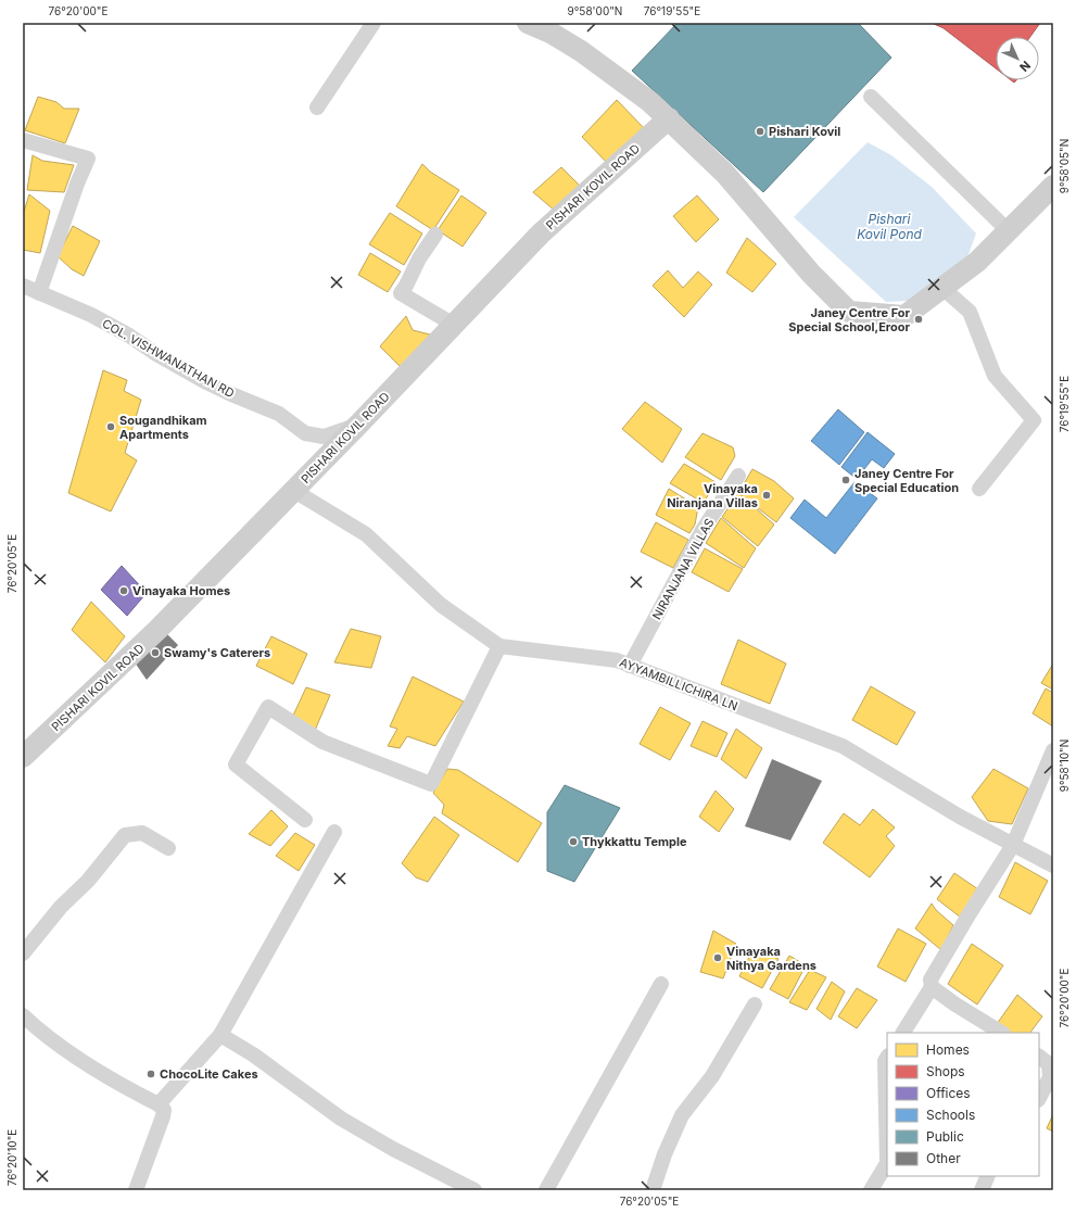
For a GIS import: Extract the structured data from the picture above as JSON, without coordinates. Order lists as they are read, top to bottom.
{
  "streets": {
    "street": [
      "PISHARI KOVIL ROAD",
      "COL. VISHWANATHAN RD",
      "NIRANJANA VILLAS",
      "AYYAMBILLICHIRA LN"
    ]
  },
  "crossings": [
    ["PISHARI KOVIL ROAD", "COL. VISHWANATHAN RD"],
    ["PISHARI KOVIL ROAD", "AYYAMBILLICHIRA LN"],
    ["NIRANJANA VILLAS", "AYYAMBILLICHIRA LN"]
  ],
  "water": ["Pishari Kovil Pond"],
  "places": [
    "Pishari Kovil",
    "Janey Centre For Special School,Eroor",
    "Sougandhikam Apartments",
    "Janey Centre For Special Education",
    "Vinayaka Niranjana Villas",
    "Vinayaka Homes",
    "Swamy's Caterers",
    "Thykkattu Temple",
    "Vinayaka Nithya Gardens",
    "ChocoLite Cakes"
  ],
  "legend": [
    "Homes",
    "Shops",
    "Offices",
    "Schools",
    "Public",
    "Other"
  ],
  "north": "bottom right",
  "coordinates": [
    "76°20'00\"E",
    "9°58'00\"N",
    "76°19'55\"E",
    "9°58'05\"N",
    "76°20'05\"E",
    "9°58'10\"N",
    "76°20'10\"E"
  ]
}
